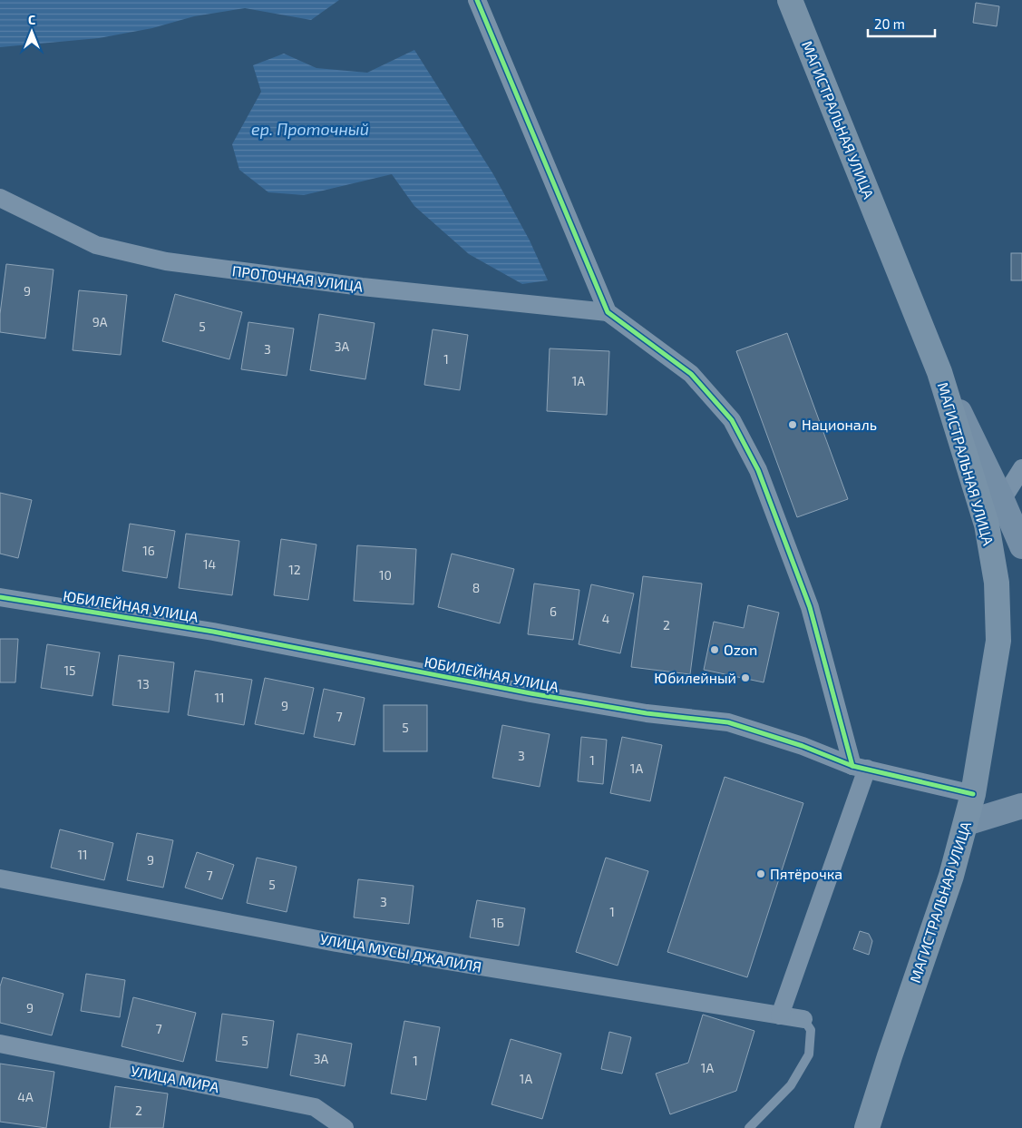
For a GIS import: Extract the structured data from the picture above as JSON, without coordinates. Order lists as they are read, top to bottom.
{
  "streets": {
    "highway": ["МАГИСТРАЛЬНАЯ УЛИЦА"],
    "street": [
      "ПРОТОЧНАЯ УЛИЦА",
      "ЮБИЛЕЙНАЯ УЛИЦА",
      "УЛИЦА МУСЫ ДЖАЛИЛЯ",
      "УЛИЦА МИРА"
    ]
  },
  "crossings": [
    ["МАГИСТРАЛЬНАЯ УЛИЦА", "ЮБИЛЕЙНАЯ УЛИЦА"]
  ],
  "water": ["ер. Проточный"],
  "places": [
    "Националь",
    "Ozon",
    "Юбилейный",
    "Пятёрочка"
  ],
  "house_numbers": [
    "9",
    "9А",
    "5",
    "3А",
    "3",
    "1",
    "1А",
    "16",
    "14",
    "12",
    "10",
    "8",
    "6",
    "4",
    "2",
    "15",
    "13",
    "11",
    "9",
    "7",
    "5",
    "3",
    "1",
    "1А",
    "11",
    "9",
    "7",
    "5",
    "3",
    "1",
    "1Б",
    "9",
    "7",
    "5",
    "3А",
    "1",
    "1А",
    "1А",
    "4А",
    "2"
  ],
  "scale_bar": "20 m",
  "north": "top"
}
